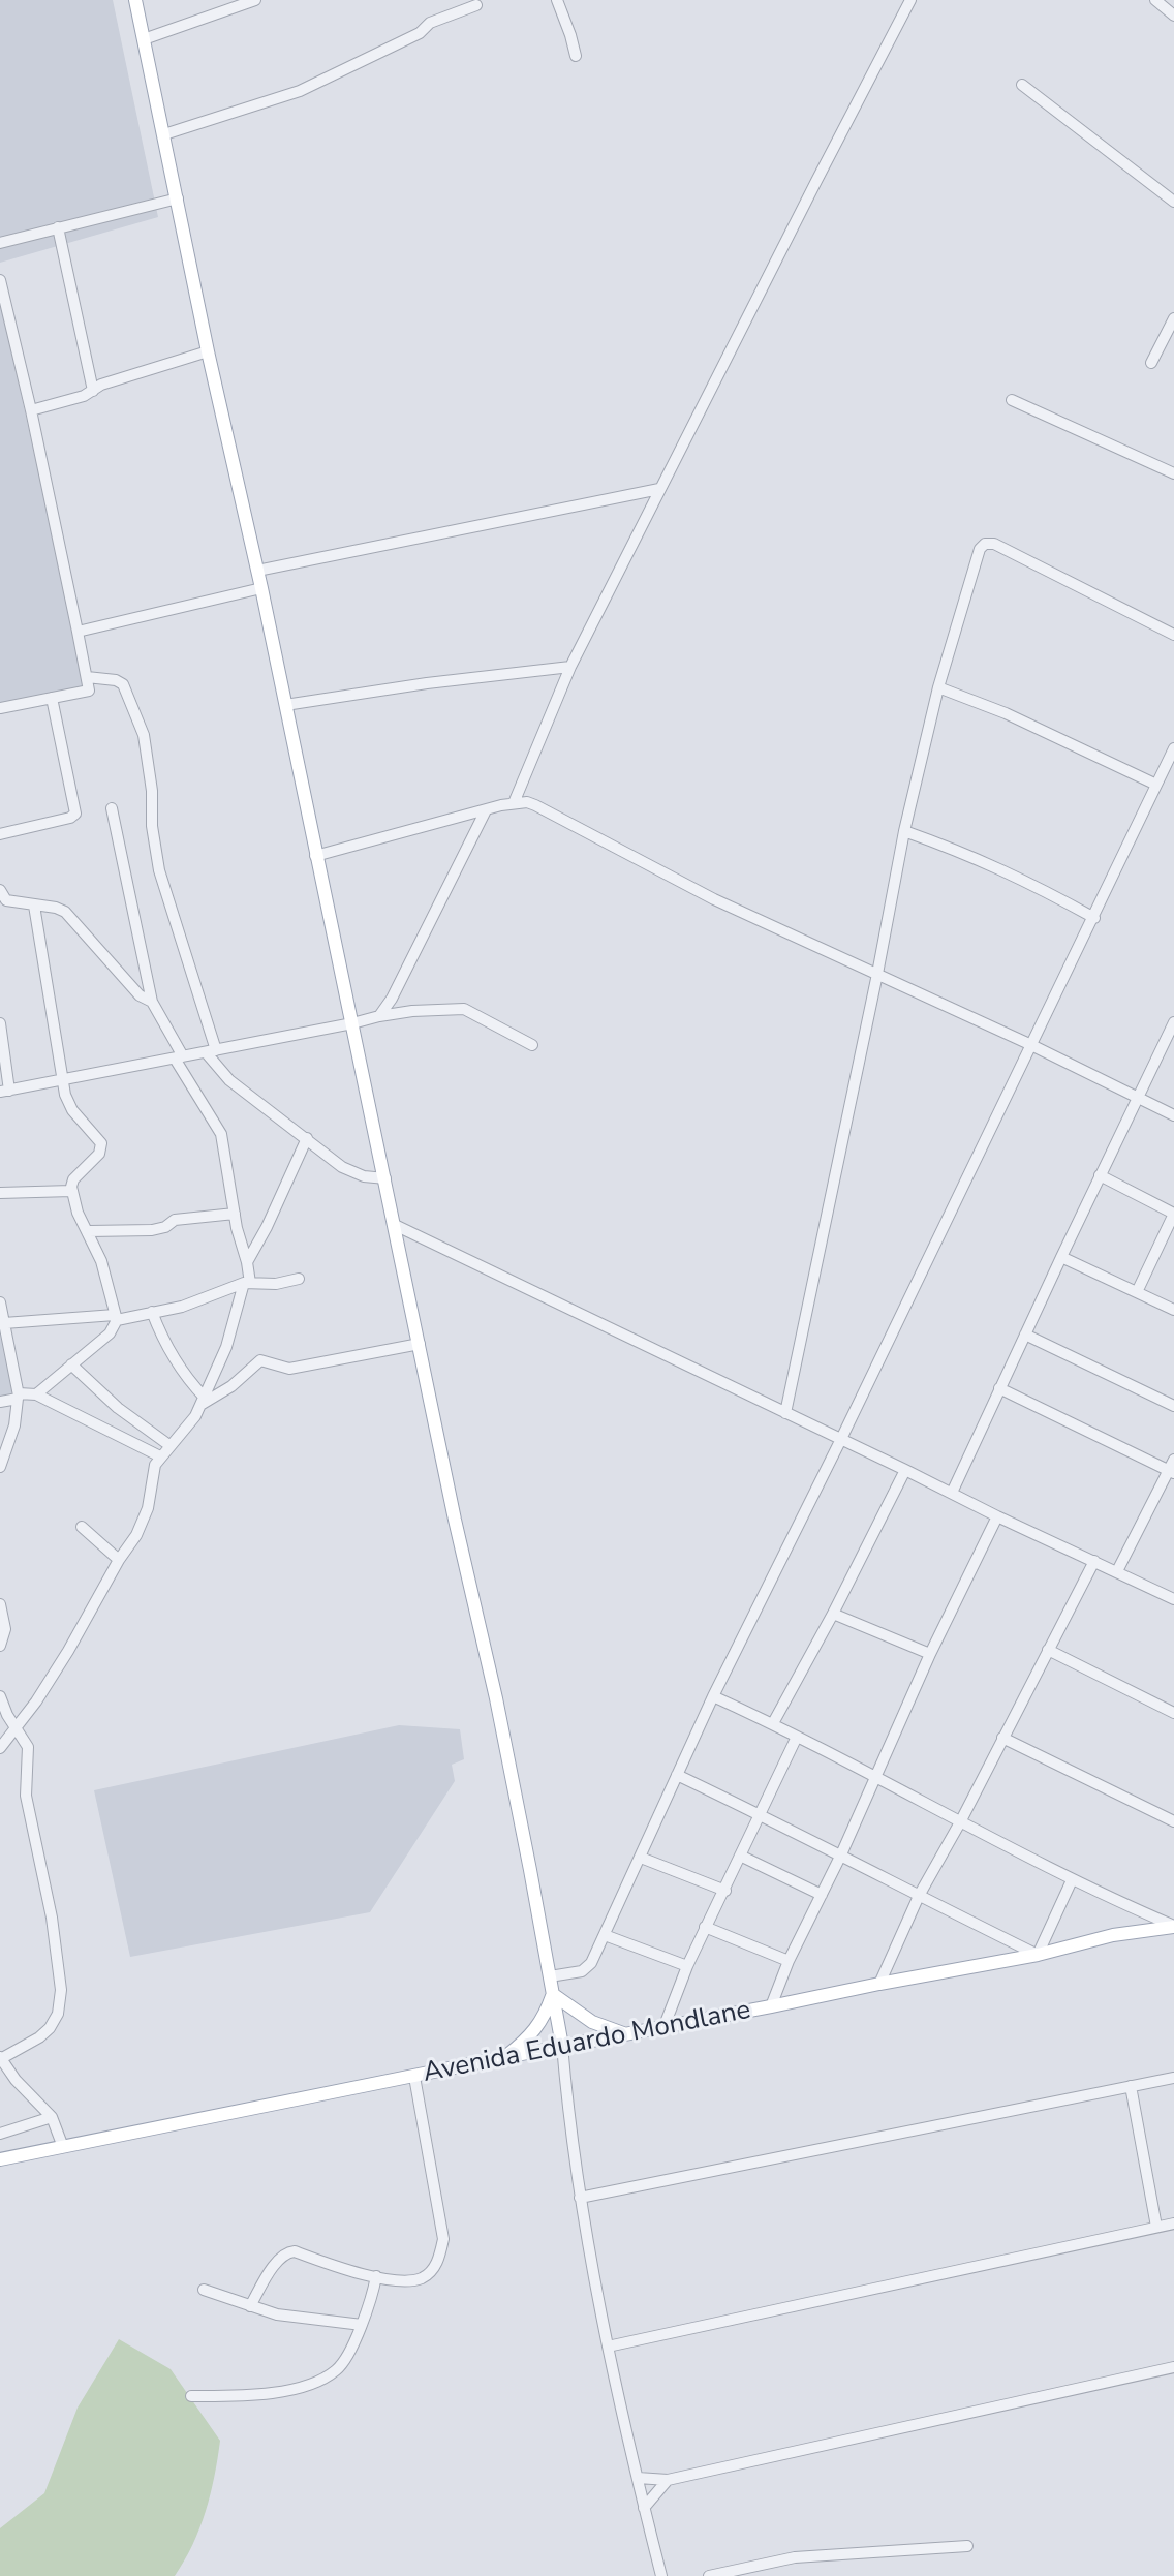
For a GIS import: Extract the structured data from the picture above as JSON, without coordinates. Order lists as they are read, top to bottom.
{
  "streets": {
    "main road": ["Avenida Eduardo Mondlane"]
  }
}
